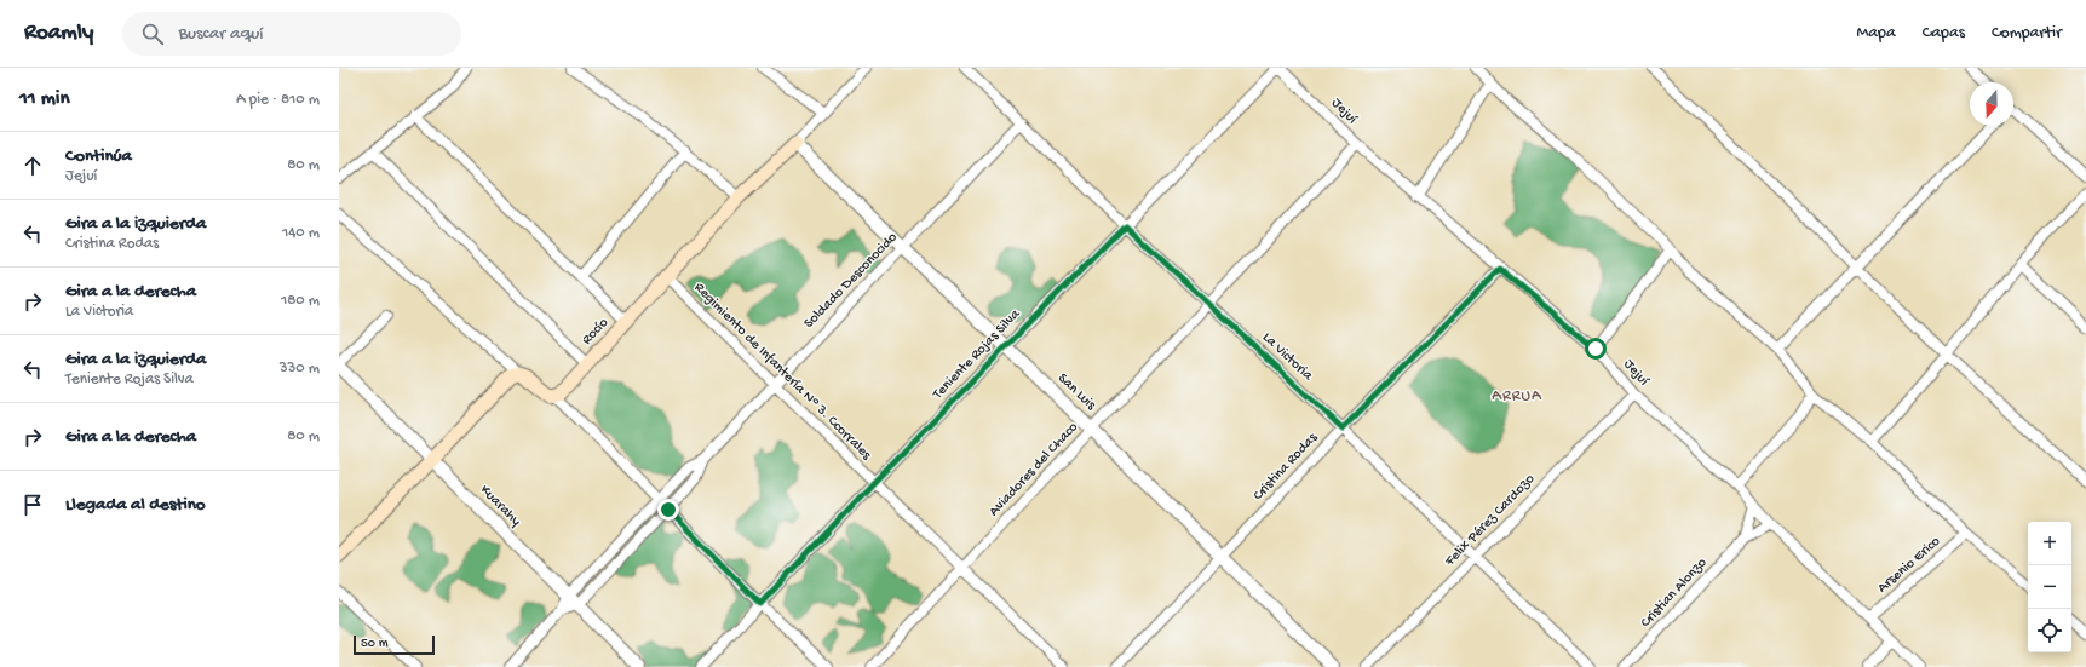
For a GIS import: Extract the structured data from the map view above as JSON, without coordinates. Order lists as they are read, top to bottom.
{
  "streets": {
    "main road": ["Rocío"],
    "street": [
      "Jejuí",
      "Soldado Desconocido",
      "Teniente Rojas Silva",
      "La Victoria",
      "Regimiento de Infantería N° 3. Ccorrales",
      "San Luis",
      "Cristina Rodas",
      "Aviadores del Chaco",
      "Kuarahy",
      "Felix Pérez Cardozo",
      "Arsenio Erico",
      "Cristian Alonzo"
    ]
  },
  "crossings": [
    ["Jejuí", "Teniente Rojas Silva"],
    ["Jejuí", "Cristina Rodas"],
    ["Jejuí", "Aviadores del Chaco"],
    ["Jejuí", "Felix Pérez Cardozo"],
    ["Jejuí", "Arsenio Erico"],
    ["Jejuí", "Cristian Alonzo"],
    ["Soldado Desconocido", "La Victoria"],
    ["Soldado Desconocido", "Regimiento de Infantería N° 3. Ccorrales"],
    ["Soldado Desconocido", "San Luis"],
    ["Soldado Desconocido", "Kuarahy"],
    ["Rocío", "Regimiento de Infantería N° 3. Ccorrales"],
    ["Rocío", "San Luis"],
    ["Teniente Rojas Silva", "La Victoria"],
    ["Teniente Rojas Silva", "Regimiento de Infantería N° 3. Ccorrales"],
    ["Teniente Rojas Silva", "San Luis"],
    ["La Victoria", "Cristina Rodas"],
    ["La Victoria", "Aviadores del Chaco"],
    ["La Victoria", "Felix Pérez Cardozo"],
    ["Regimiento de Infantería N° 3. Ccorrales", "Aviadores del Chaco"],
    ["San Luis", "Cristina Rodas"],
    ["San Luis", "Aviadores del Chaco"]
  ],
  "districts": ["ARRUA"],
  "scale_bar": "50 m",
  "north": "bottom",
  "page": {
    "header": "Roamly",
    "search": "Buscar aquí",
    "nav": ["Mapa", "Capas", "Compartir"],
    "heading": ["11 min", "A pie · 810 m"],
    "list": [
      ["Continúa", "Jejuí", "80 m"],
      ["Gira a la izquierda", "Cristina Rodas", "140 m"],
      ["Gira a la derecha", "La Victoria", "180 m"],
      ["Gira a la izquierda", "Teniente Rojas Silva", "330 m"],
      ["Gira a la derecha", "80 m"],
      "Llegada al destino"
    ],
    "map_buttons": ["+", "−"],
    "scale": "50 m"
  }
}
